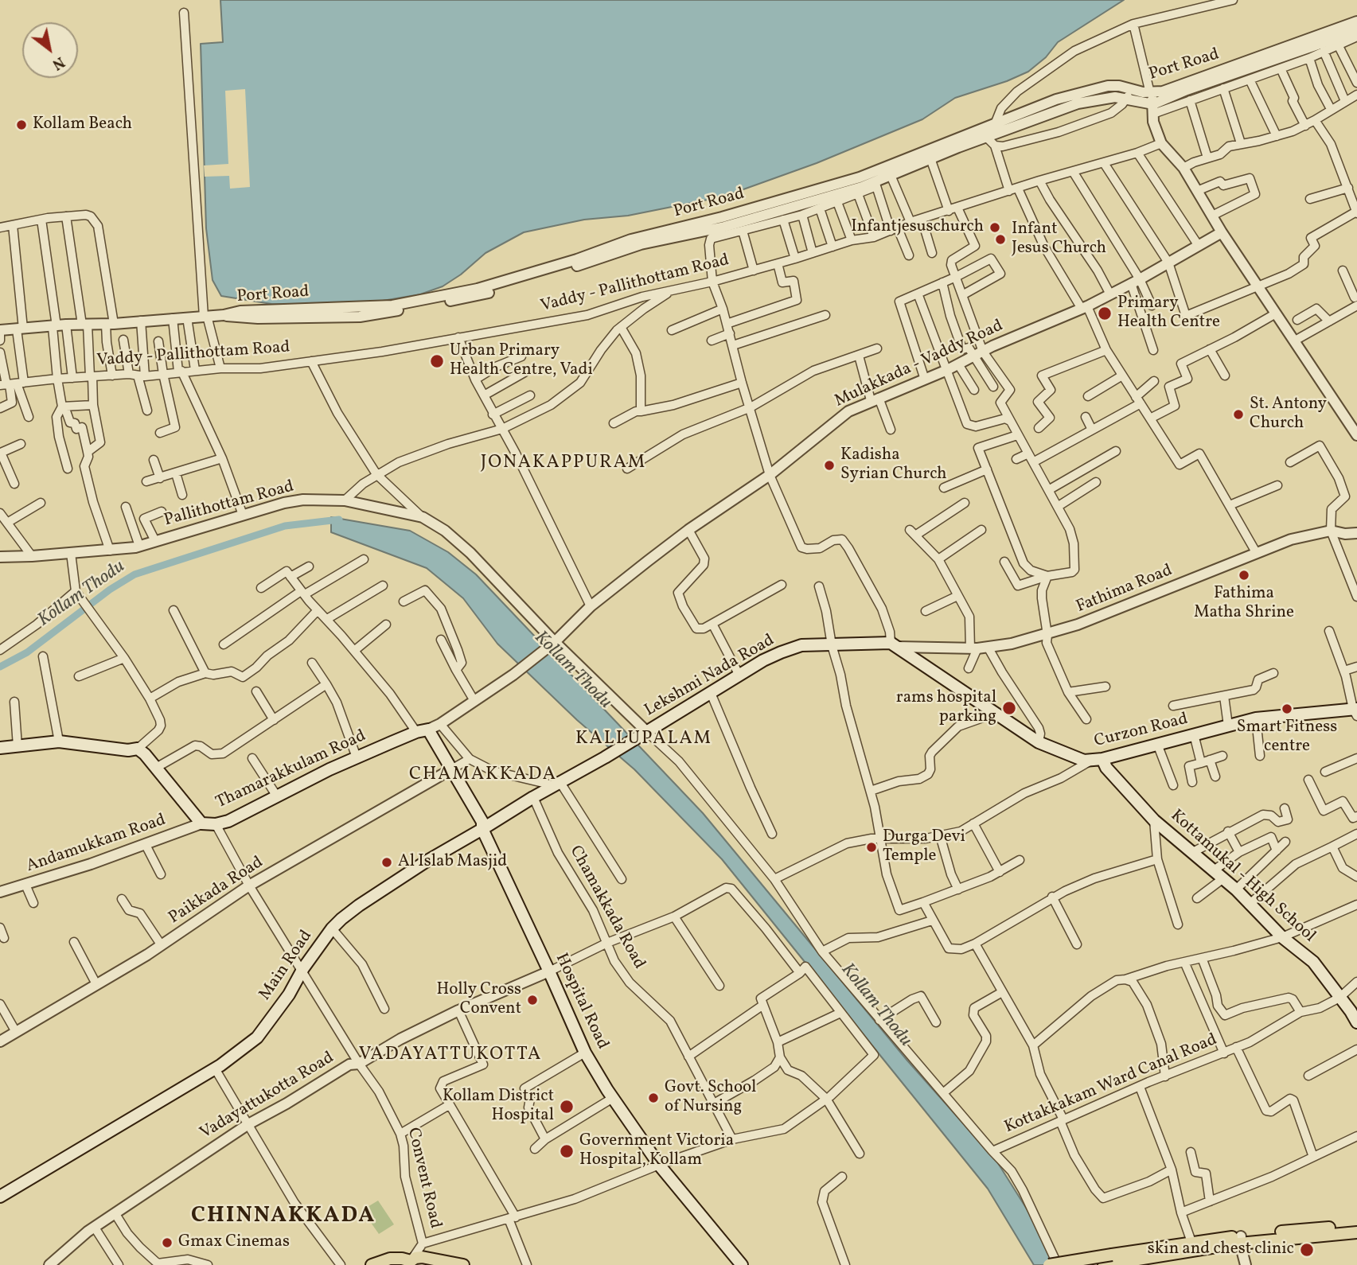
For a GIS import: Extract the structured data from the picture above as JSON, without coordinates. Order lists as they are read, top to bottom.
{
  "streets": {
    "main road": [
      "Lekshmi Nada Road",
      "Curzon Road",
      "Thamarakkulam Road",
      "Kottamukal - High School",
      "Main Road",
      "Hospital Road"
    ],
    "street": [
      "Port Road",
      "Vaddy - Pallithottam Road",
      "Mulakkada - Vaddy Road",
      "Pallithottam Road",
      "Fathima Road",
      "Andamukkam Road",
      "Paikkada Road",
      "Chamakkada Road",
      "Kottakkakam Ward Canal Road",
      "Vadayattukotta Road",
      "Convent Road"
    ]
  },
  "crossings": [
    ["Mulakkada - Vaddy Road", "Pallithottam Road"],
    ["Mulakkada - Vaddy Road", "Thamarakkulam Road"],
    ["Pallithottam Road", "Lekshmi Nada Road"],
    ["Pallithottam Road", "Main Road"],
    ["Pallithottam Road", "Kottakkakam Ward Canal Road"],
    ["Fathima Road", "Lekshmi Nada Road"],
    ["Fathima Road", "Curzon Road"],
    ["Lekshmi Nada Road", "Curzon Road"],
    ["Lekshmi Nada Road", "Main Road"],
    ["Lekshmi Nada Road", "Kottakkakam Ward Canal Road"],
    ["Curzon Road", "Kottamukal - High School"],
    ["Thamarakkulam Road", "Andamukkam Road"],
    ["Thamarakkulam Road", "Hospital Road"],
    ["Thamarakkulam Road", "Convent Road"],
    ["Kottamukal - High School", "Kottakkakam Ward Canal Road"],
    ["Paikkada Road", "Hospital Road"],
    ["Paikkada Road", "Convent Road"],
    ["Chamakkada Road", "Main Road"],
    ["Main Road", "Hospital Road"],
    ["Main Road", "Kottakkakam Ward Canal Road"],
    ["Main Road", "Convent Road"],
    ["Hospital Road", "Vadayattukotta Road"],
    ["Vadayattukotta Road", "Convent Road"]
  ],
  "districts": [
    "JONAKAPPURAM",
    "KALLUPALAM",
    "CHAMAKKADA",
    "VADAYATTUKOTTA",
    "CHINNAKKADA"
  ],
  "water": ["Kollam Thodu"],
  "places": [
    "Kollam Beach",
    "Infantjesuschurch",
    "Infant Jesus Church",
    "Primary Health Centre",
    "Urban Primary Health Centre, Vadi",
    "St. Antony Church",
    "Kadisha Syrian Church",
    "Fathima Matha Shrine",
    "rams hospital parking",
    "Smart Fitness centre",
    "Durga Devi Temple",
    "Al Islab Masjid",
    "Holly Cross Convent",
    "Govt. School of Nursing",
    "Kollam District Hospital",
    "Government Victoria Hospital, Kollam",
    "Gmax Cinemas",
    "skin and chest clinic"
  ],
  "north": "bottom right"
}
